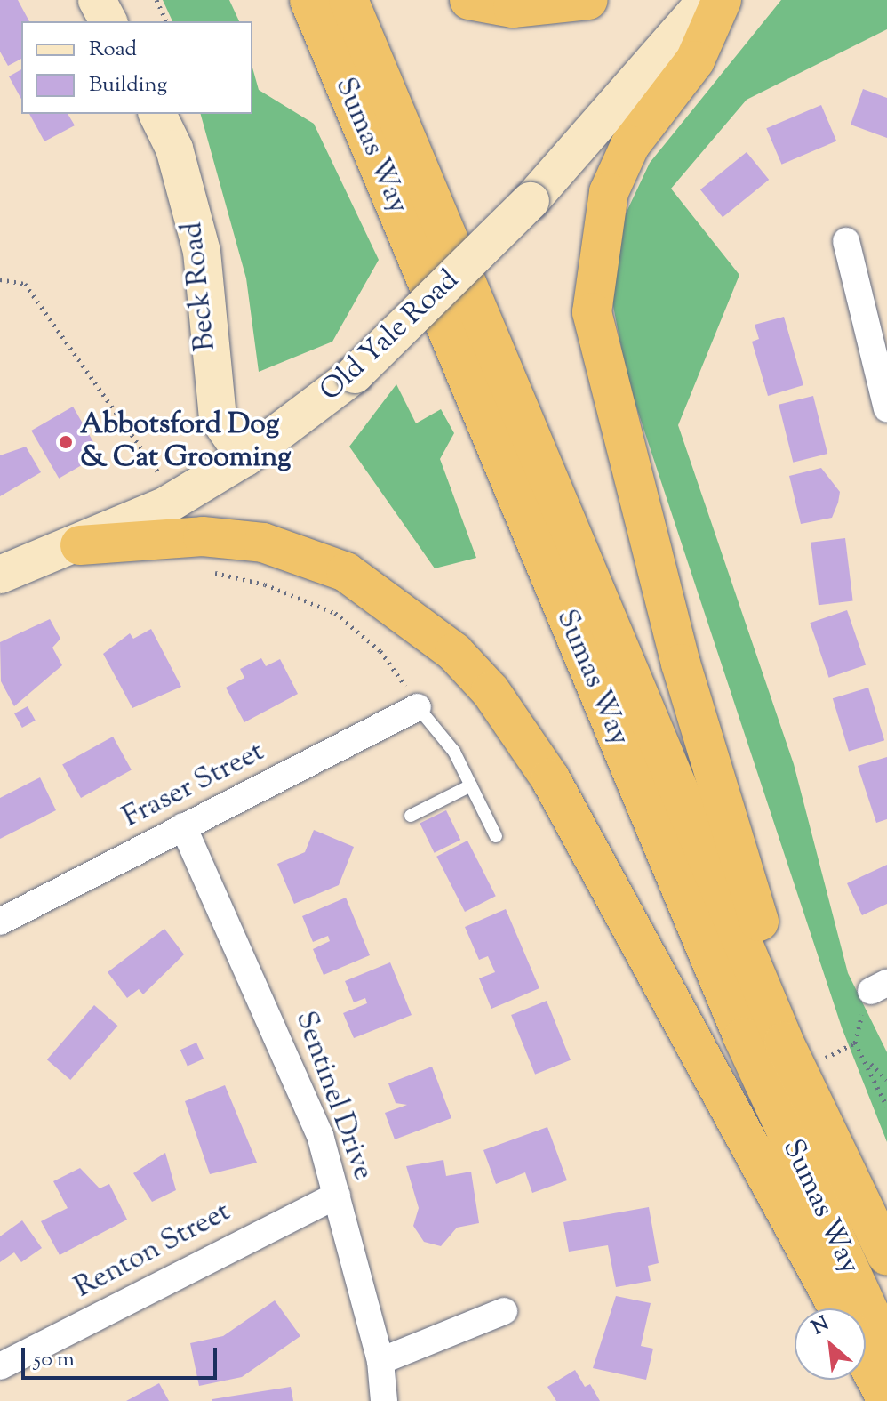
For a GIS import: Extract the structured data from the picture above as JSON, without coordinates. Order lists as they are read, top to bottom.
{
  "streets": {
    "highway": ["Sumas Way"],
    "main road": ["Beck Road", "Old Yale Road"],
    "street": ["Fraser Street", "Sentinel Drive", "Renton Street"]
  },
  "crossings": [
    ["Beck Road", "Old Yale Road"],
    ["Fraser Street", "Sentinel Drive"],
    ["Sentinel Drive", "Renton Street"]
  ],
  "places": ["Abbotsford Dog & Cat Grooming"],
  "legend": ["Road", "Building"],
  "scale_bar": "50 m",
  "north": "top left"
}
